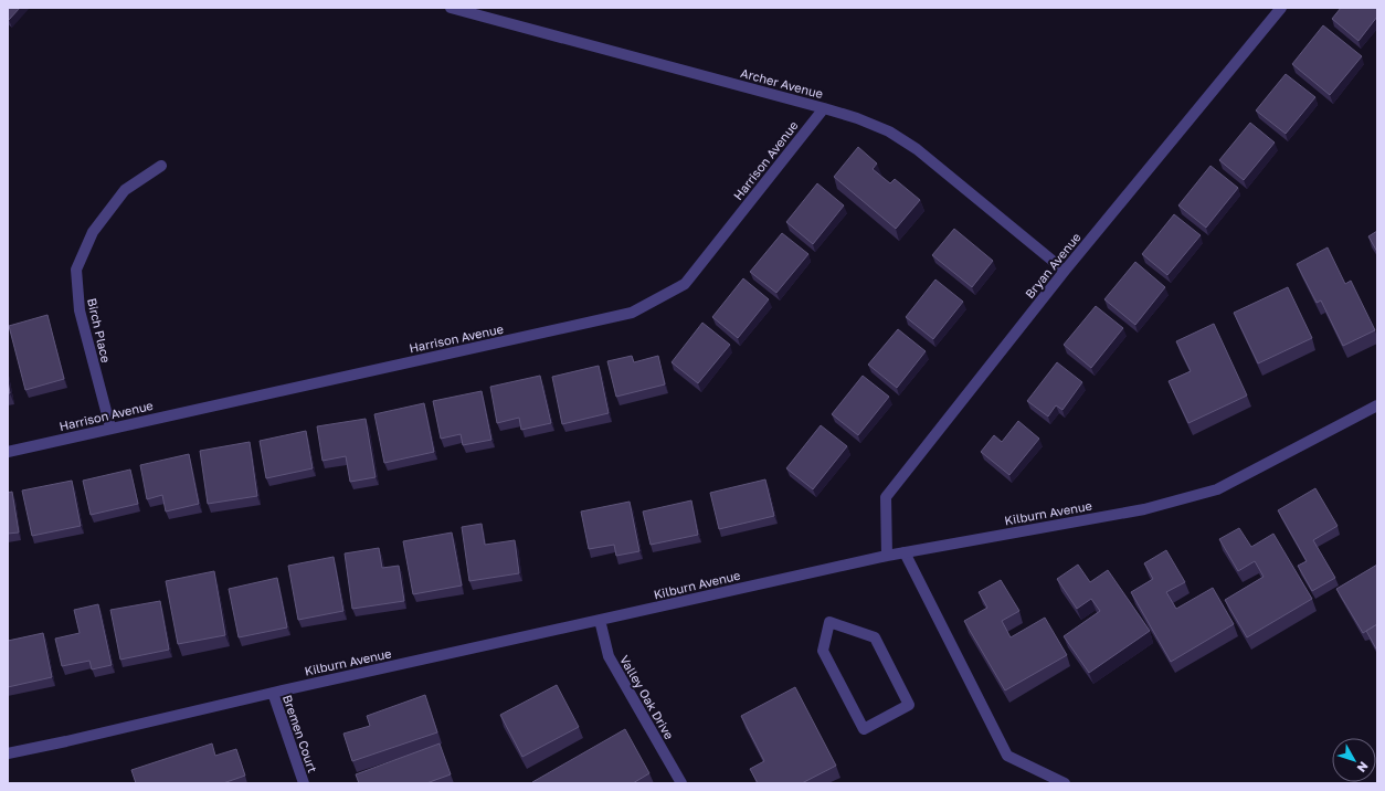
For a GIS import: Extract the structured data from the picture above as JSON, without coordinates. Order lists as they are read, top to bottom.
{
  "streets": {
    "street": [
      "Archer Avenue",
      "Harrison Avenue",
      "Bryan Avenue",
      "Birch Place",
      "Kilburn Avenue",
      "Valley Oak Drive",
      "Bremen Court"
    ]
  },
  "crossings": [
    ["Archer Avenue", "Harrison Avenue"],
    ["Archer Avenue", "Bryan Avenue"],
    ["Harrison Avenue", "Birch Place"],
    ["Bryan Avenue", "Kilburn Avenue"],
    ["Kilburn Avenue", "Valley Oak Drive"],
    ["Kilburn Avenue", "Bremen Court"]
  ],
  "north": "bottom right"
}
